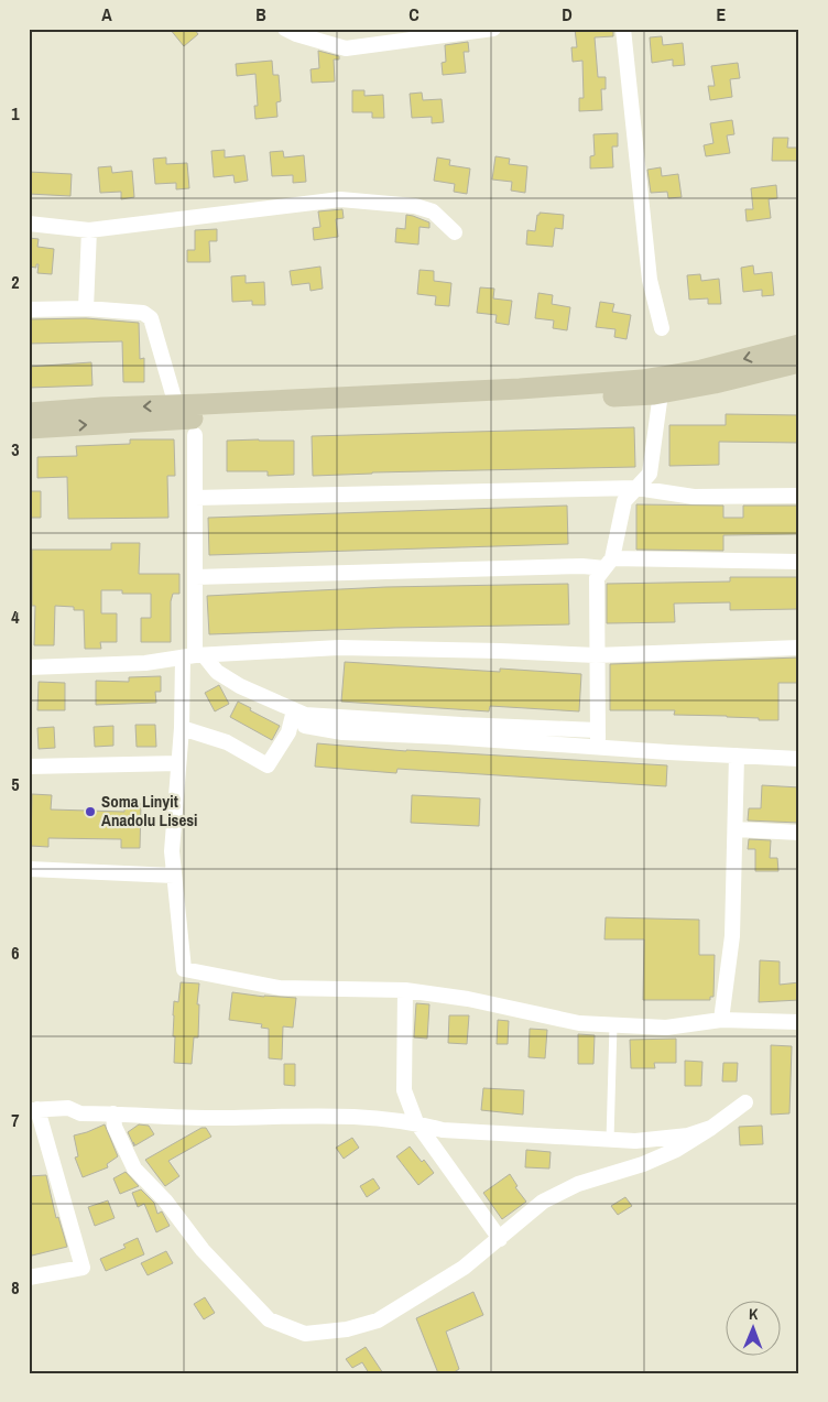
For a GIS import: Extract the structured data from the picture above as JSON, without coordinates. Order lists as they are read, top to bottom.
{
  "places": ["Soma Linyit Anadolu Lisesi"],
  "north": "top",
  "grid": {
    "columns": [
      "A",
      "B",
      "C",
      "D",
      "E"
    ],
    "rows": [
      "1",
      "2",
      "3",
      "4",
      "5",
      "6",
      "7",
      "8"
    ]
  }
}
